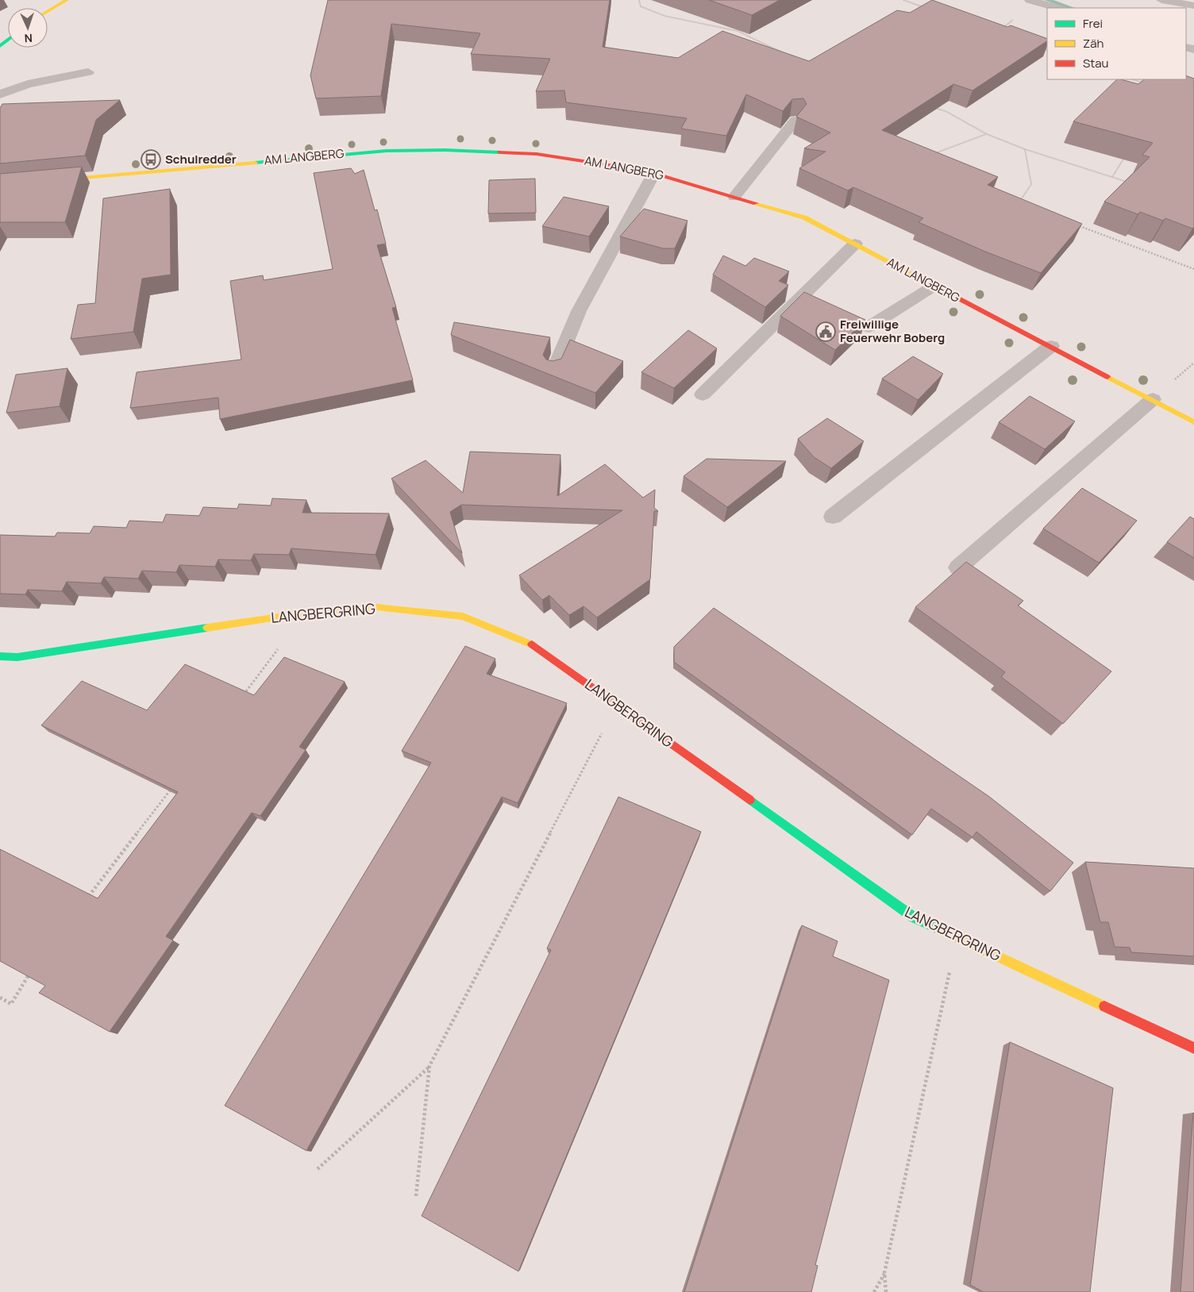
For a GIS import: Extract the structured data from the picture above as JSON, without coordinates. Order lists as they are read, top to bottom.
{
  "streets": {
    "street": ["AM LANGBERG", "LANGBERGRING"]
  },
  "places": {
    "bus stop": ["Schulredder"],
    "public building": ["Freiwillige Feuerwehr Boberg"]
  },
  "legend": ["Frei", "Zäh", "Stau"],
  "north": "bottom"
}
